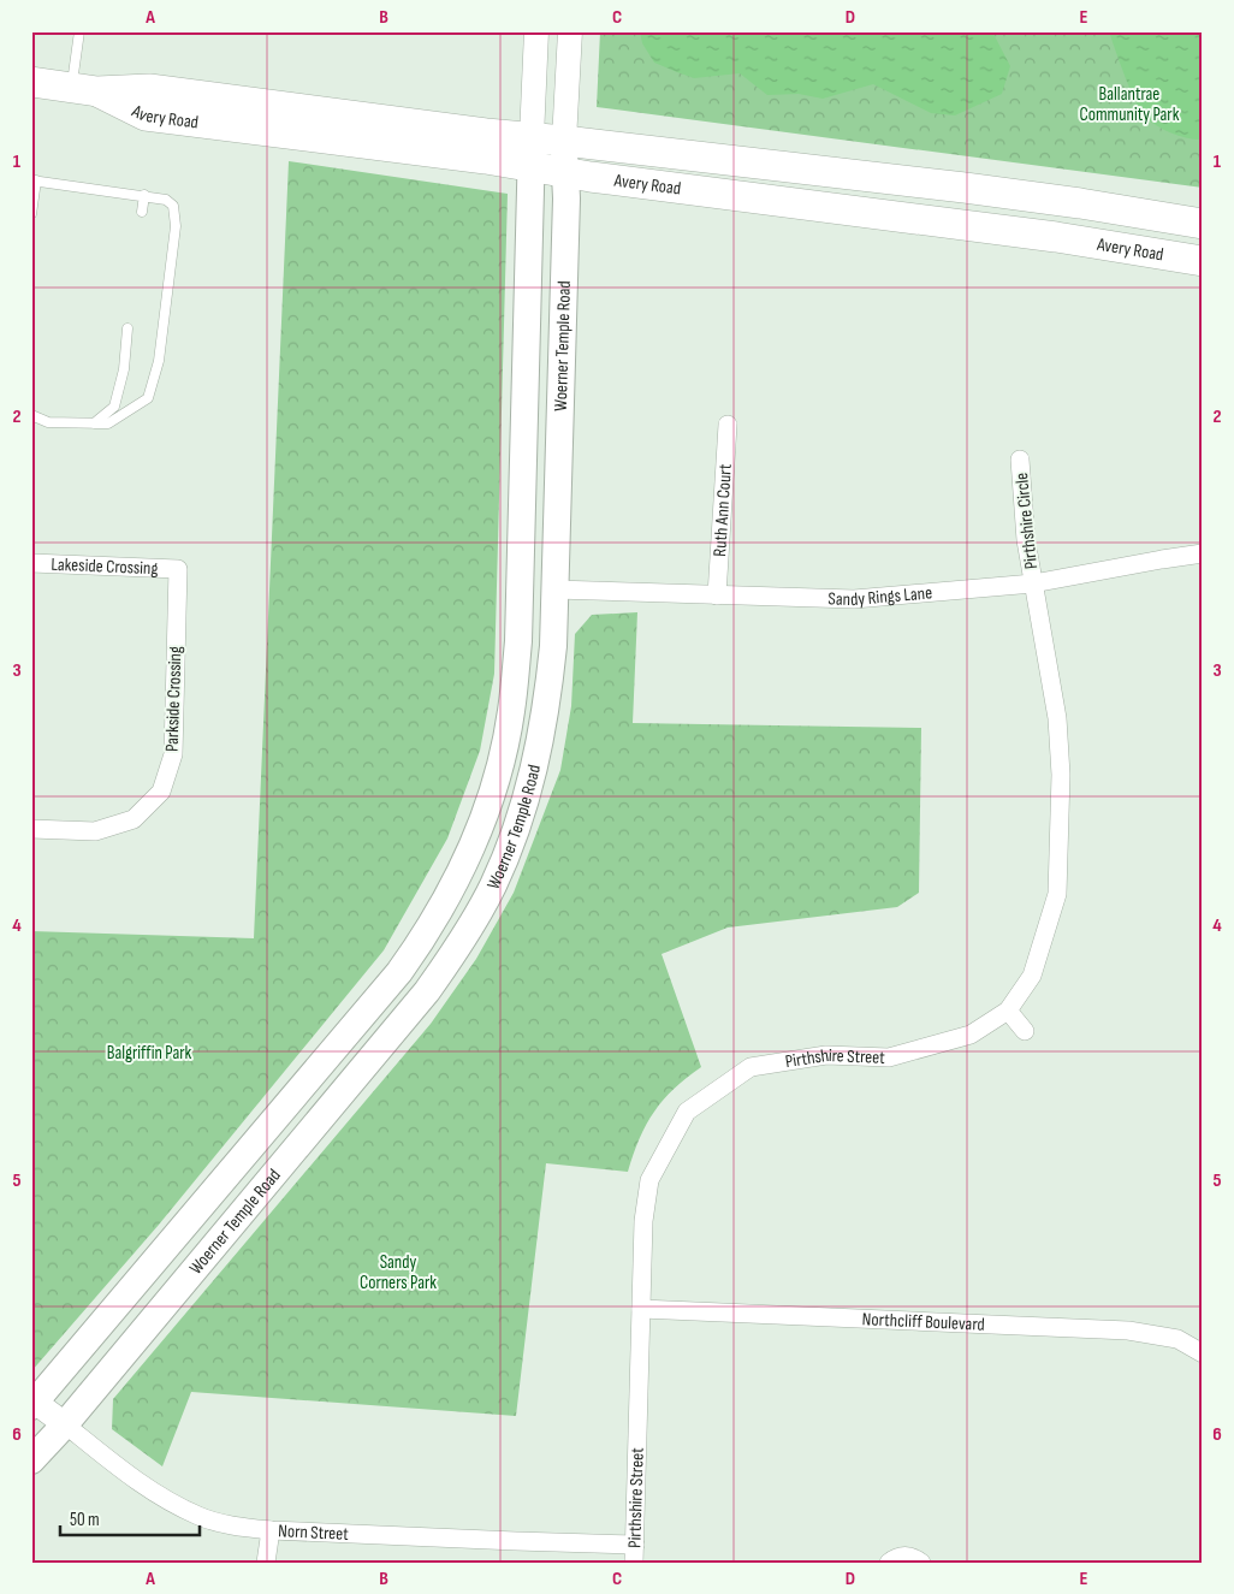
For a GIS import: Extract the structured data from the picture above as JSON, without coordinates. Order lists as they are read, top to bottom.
{
  "streets": {
    "main road": ["Avery Road", "Woerner Temple Road"],
    "street": [
      "Ruth Ann Court",
      "Pirthshire Circle",
      "Lakeside Crossing",
      "Sandy Rings Lane",
      "Parkside Crossing",
      "Pirthshire Street",
      "Northcliff Boulevard",
      "Norn Street"
    ]
  },
  "crossings": [
    ["Avery Road", "Woerner Temple Road"],
    ["Woerner Temple Road", "Sandy Rings Lane"],
    ["Woerner Temple Road", "Norn Street"],
    ["Ruth Ann Court", "Sandy Rings Lane"],
    ["Pirthshire Circle", "Sandy Rings Lane"],
    ["Pirthshire Circle", "Pirthshire Street"],
    ["Lakeside Crossing", "Parkside Crossing"],
    ["Sandy Rings Lane", "Pirthshire Street"],
    ["Pirthshire Street", "Northcliff Boulevard"],
    ["Pirthshire Street", "Norn Street"]
  ],
  "parks": ["Ballantrae Community Park", "Balgriffin Park", "Sandy Corners Park"],
  "scale_bar": "50 m",
  "grid": {
    "columns": [
      "A",
      "B",
      "C",
      "D",
      "E"
    ],
    "rows": [
      "1",
      "2",
      "3",
      "4",
      "5",
      "6"
    ]
  }
}
